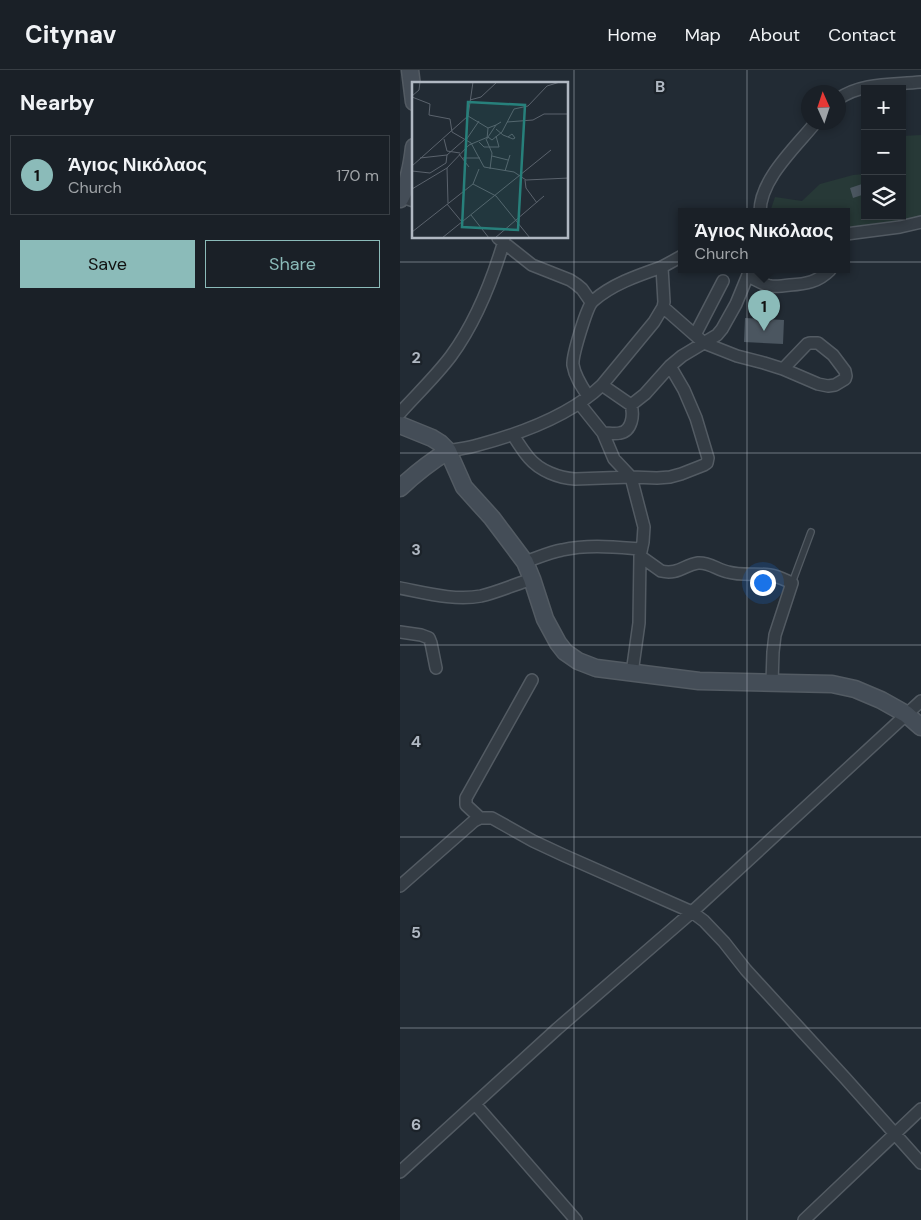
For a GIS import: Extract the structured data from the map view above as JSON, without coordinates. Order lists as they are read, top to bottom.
{
  "north": "top",
  "page": {
    "header": "Citynav",
    "nav": [
      "Home",
      "Map",
      "About",
      "Contact"
    ],
    "heading": "Nearby",
    "map_buttons": ["+", "−"],
    "list": [
      {
        "mark": "1",
        "name": "Άγιος Νικόλαος",
        "note": "Church",
        "value": "170 m"
      }
    ],
    "popup": ["Άγιος Νικόλαος", "Church"],
    "buttons": ["Save", "Share"],
    "pins": "1"
  },
  "grid": {
    "columns": ["B"],
    "rows": [
      "2",
      "3",
      "4",
      "5",
      "6"
    ]
  }
}
